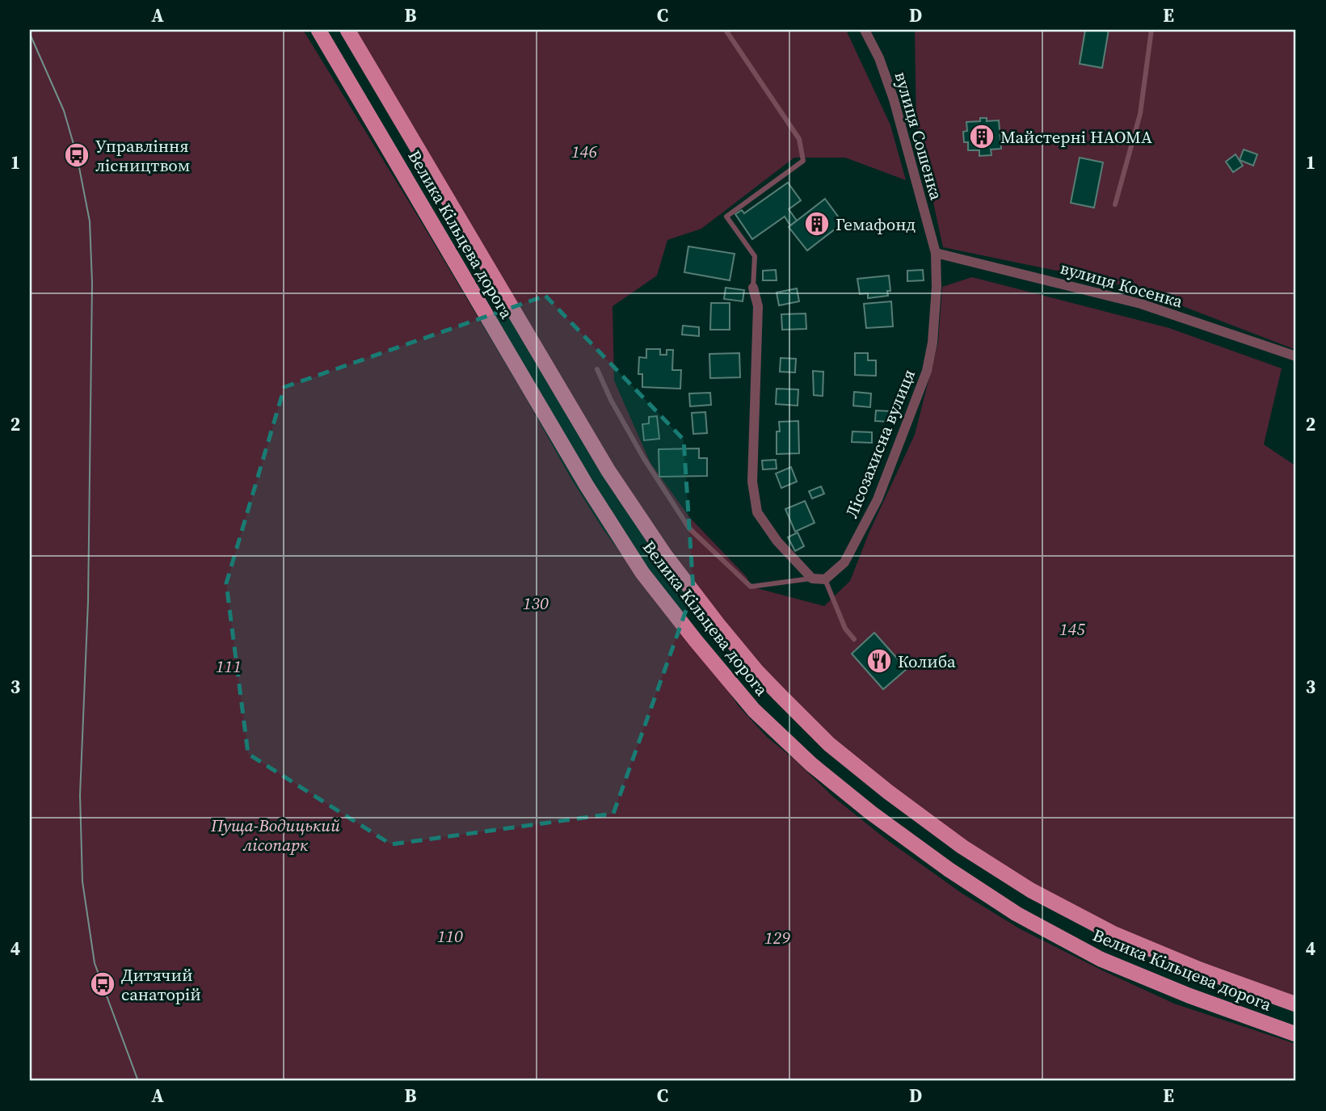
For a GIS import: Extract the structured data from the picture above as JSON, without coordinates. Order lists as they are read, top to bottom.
{
  "streets": {
    "main road": ["Велика Кільцева дорога"],
    "street": ["вулиця Сошенка", "вулиця Косенка", "Лісозахисна вулиця"]
  },
  "crossings": [
    ["вулиця Сошенка", "вулиця Косенка"],
    ["вулиця Сошенка", "Лісозахисна вулиця"],
    ["вулиця Косенка", "Лісозахисна вулиця"]
  ],
  "parks": [
    "146",
    "130",
    "145",
    "111",
    "Пуща-Водицький лісопарк",
    "110",
    "129"
  ],
  "places": {
    "building": ["Майстерні НАОМА", "Гемафонд"],
    "bus stop": ["Управління лісництвом", "Дитячий санаторій"],
    "restaurant": ["Колиба"]
  },
  "grid": {
    "columns": [
      "A",
      "B",
      "C",
      "D",
      "E"
    ],
    "rows": [
      "1",
      "2",
      "3",
      "4"
    ]
  }
}
